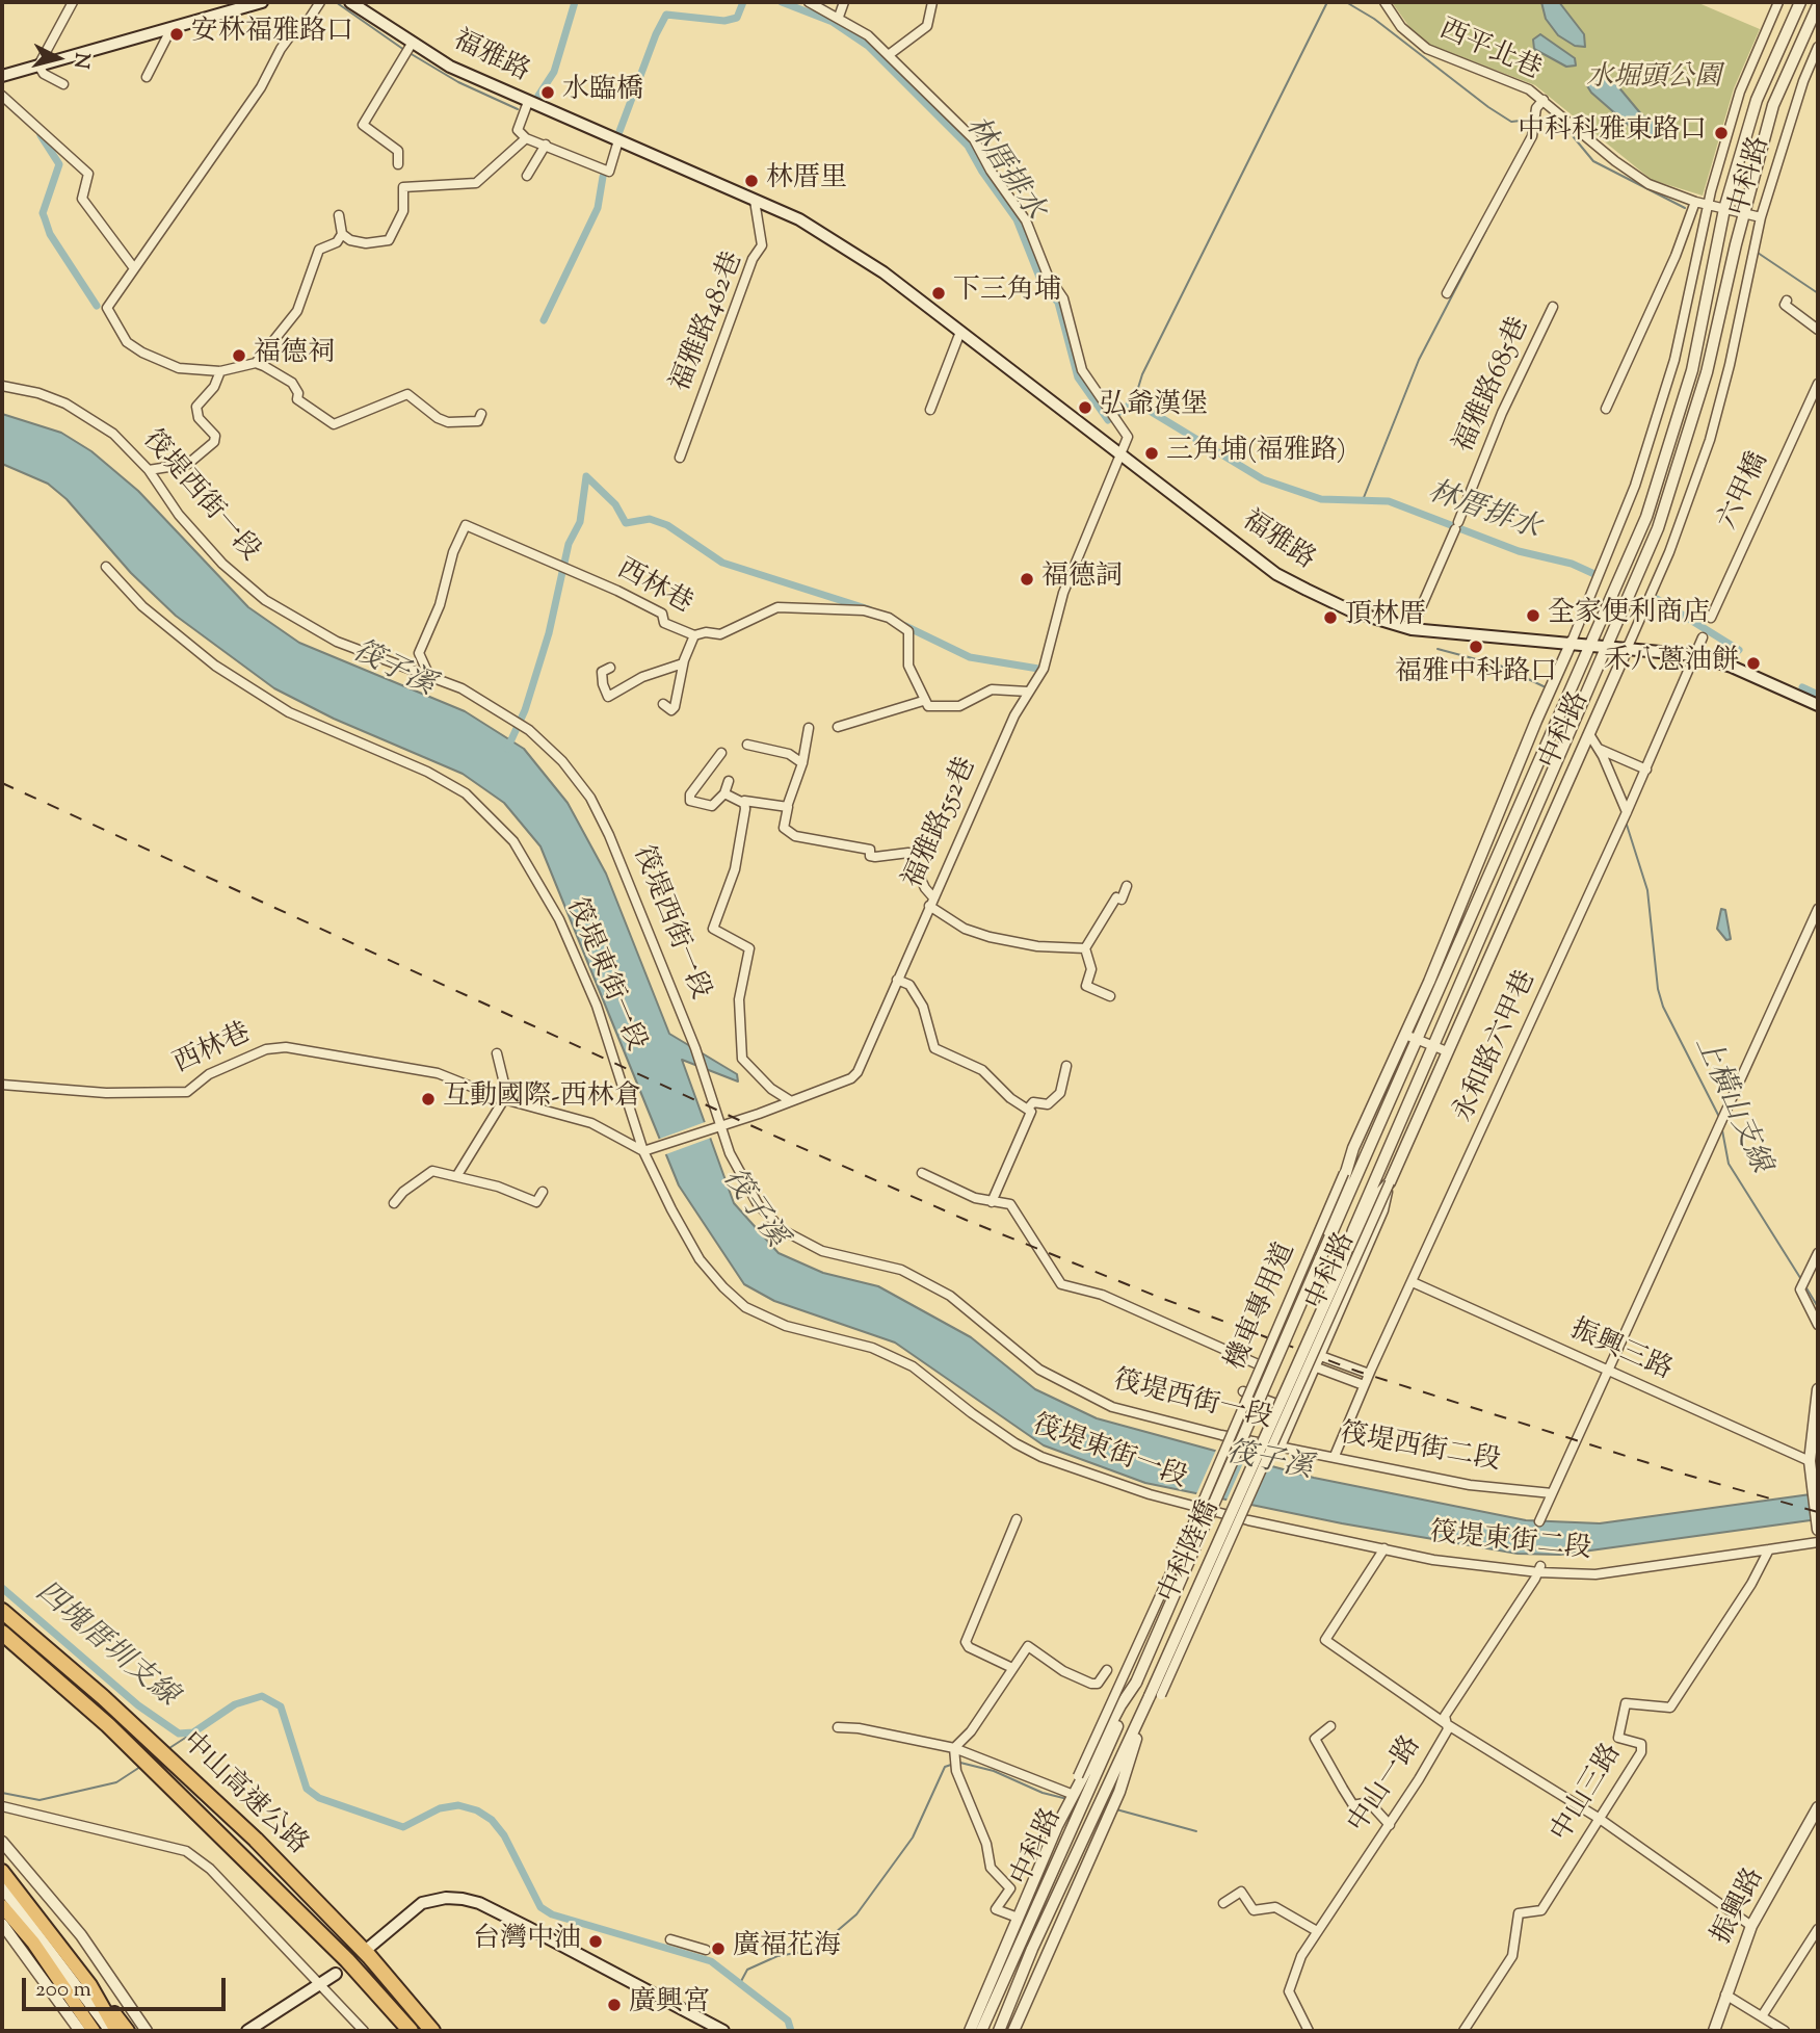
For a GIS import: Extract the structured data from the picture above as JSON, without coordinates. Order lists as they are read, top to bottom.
{
  "streets": {
    "highway": ["中山高速公路"],
    "main road": ["福雅路"],
    "street": [
      "西平北巷",
      "中科路",
      "福雅路482巷",
      "福雅路685巷",
      "六甲橋",
      "筏堤西街一段",
      "西林巷",
      "福雅路552巷",
      "筏堤東街一段",
      "永和路六甲巷",
      "機車專用道",
      "振興三路",
      "筏堤西街二段",
      "筏堤東街二段",
      "中科陸橋",
      "中山一路",
      "中山三路",
      "振興路"
    ]
  },
  "crossings": [
    ["西平北巷", "中科路"],
    ["福雅路", "中科路"],
    ["福雅路", "福雅路482巷"],
    ["福雅路", "福雅路685巷"],
    ["福雅路", "福雅路552巷"],
    ["福雅路", "永和路六甲巷"],
    ["中科路", "筏堤西街一段"],
    ["中科路", "機車專用道"],
    ["中科路", "筏堤西街二段"],
    ["中科路", "中科陸橋"],
    ["筏堤西街一段", "西林巷"],
    ["筏堤西街一段", "福雅路552巷"],
    ["筏堤西街一段", "筏堤西街二段"],
    ["西林巷", "福雅路552巷"],
    ["西林巷", "筏堤東街一段"],
    ["福雅路552巷", "筏堤東街一段"],
    ["筏堤東街一段", "筏堤東街二段"],
    ["永和路六甲巷", "振興三路"],
    ["永和路六甲巷", "筏堤西街二段"],
    ["筏堤東街二段", "中山一路"],
    ["筏堤東街二段", "中山三路"]
  ],
  "water": [
    "林厝排水",
    "筏子溪",
    "上橫山支線",
    "四塊厝圳支線"
  ],
  "parks": ["水堀頭公園"],
  "places": [
    "安林福雅路口",
    "水臨橋",
    "中科科雅東路口",
    "林厝里",
    "下三角埔",
    "福德祠",
    "弘爺漢堡",
    "三角埔(福雅路)",
    "福德詞",
    "全家便利商店",
    "頂林厝",
    "福雅中科路口",
    "禾八蔥油餅",
    "互動國際-西林倉",
    "台灣中油",
    "廣福花海",
    "廣興宮"
  ],
  "scale_bar": "200 m",
  "north": "right"
}
